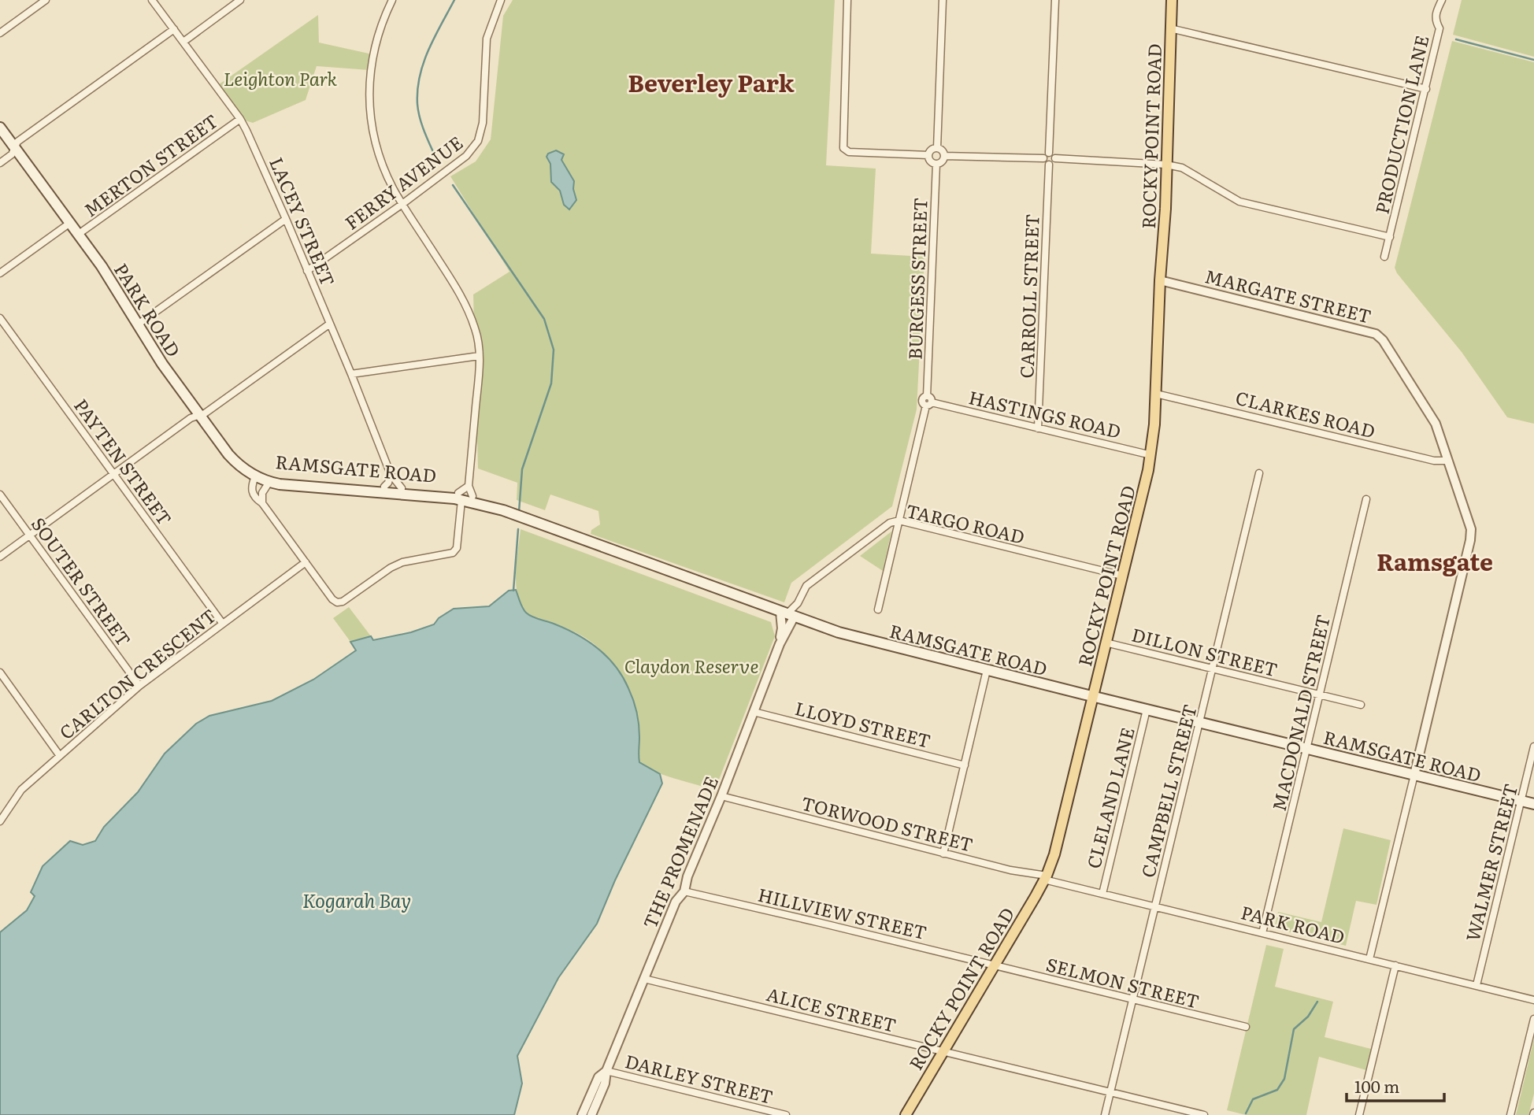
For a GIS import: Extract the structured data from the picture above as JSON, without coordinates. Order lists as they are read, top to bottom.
{
  "streets": {
    "main road": ["ROCKY POINT ROAD", "PARK ROAD", "RAMSGATE ROAD"],
    "street": [
      "PRODUCTION LANE",
      "MERTON STREET",
      "FERRY AVENUE",
      "LACEY STREET",
      "BURGESS STREET",
      "MARGATE STREET",
      "CARROLL STREET",
      "HASTINGS ROAD",
      "CLARKES ROAD",
      "PAYTEN STREET",
      "TARGO ROAD",
      "SOUTER STREET",
      "DILLON STREET",
      "CARLTON CRESCENT",
      "MACDONALD STREET",
      "LLOYD STREET",
      "CAMPBELL STREET",
      "CLELAND LANE",
      "TORWOOD STREET",
      "THE PROMENADE",
      "WALMER STREET",
      "HILLVIEW STREET",
      "SELMON STREET",
      "ALICE STREET",
      "DARLEY STREET"
    ]
  },
  "crossings": [
    ["ROCKY POINT ROAD", "MARGATE STREET"],
    ["ROCKY POINT ROAD", "PARK ROAD"],
    ["ROCKY POINT ROAD", "HASTINGS ROAD"],
    ["ROCKY POINT ROAD", "CLARKES ROAD"],
    ["ROCKY POINT ROAD", "RAMSGATE ROAD"],
    ["ROCKY POINT ROAD", "TARGO ROAD"],
    ["ROCKY POINT ROAD", "DILLON STREET"],
    ["ROCKY POINT ROAD", "TORWOOD STREET"],
    ["ROCKY POINT ROAD", "HILLVIEW STREET"],
    ["ROCKY POINT ROAD", "SELMON STREET"],
    ["ROCKY POINT ROAD", "ALICE STREET"],
    ["MERTON STREET", "LACEY STREET"],
    ["MERTON STREET", "PARK ROAD"],
    ["FERRY AVENUE", "LACEY STREET"],
    ["LACEY STREET", "RAMSGATE ROAD"],
    ["BURGESS STREET", "HASTINGS ROAD"],
    ["MARGATE STREET", "PARK ROAD"],
    ["MARGATE STREET", "CLARKES ROAD"],
    ["MARGATE STREET", "RAMSGATE ROAD"],
    ["CARROLL STREET", "HASTINGS ROAD"],
    ["PARK ROAD", "RAMSGATE ROAD"],
    ["PARK ROAD", "MACDONALD STREET"],
    ["PARK ROAD", "CAMPBELL STREET"],
    ["PARK ROAD", "CLELAND LANE"],
    ["PARK ROAD", "TORWOOD STREET"],
    ["PARK ROAD", "WALMER STREET"],
    ["PAYTEN STREET", "CARLTON CRESCENT"],
    ["RAMSGATE ROAD", "TARGO ROAD"],
    ["RAMSGATE ROAD", "MACDONALD STREET"],
    ["RAMSGATE ROAD", "CAMPBELL STREET"],
    ["RAMSGATE ROAD", "CLELAND LANE"],
    ["RAMSGATE ROAD", "THE PROMENADE"],
    ["RAMSGATE ROAD", "WALMER STREET"],
    ["TARGO ROAD", "THE PROMENADE"],
    ["SOUTER STREET", "CARLTON CRESCENT"],
    ["DILLON STREET", "MACDONALD STREET"],
    ["DILLON STREET", "CAMPBELL STREET"],
    ["LLOYD STREET", "THE PROMENADE"],
    ["CAMPBELL STREET", "SELMON STREET"],
    ["CAMPBELL STREET", "ALICE STREET"],
    ["TORWOOD STREET", "THE PROMENADE"],
    ["THE PROMENADE", "HILLVIEW STREET"],
    ["THE PROMENADE", "ALICE STREET"],
    ["THE PROMENADE", "DARLEY STREET"],
    ["HILLVIEW STREET", "SELMON STREET"]
  ],
  "districts": ["Beverley Park", "Ramsgate"],
  "water": ["Kogarah Bay"],
  "parks": ["Leighton Park", "Claydon Reserve"],
  "scale_bar": "100 m"
}
